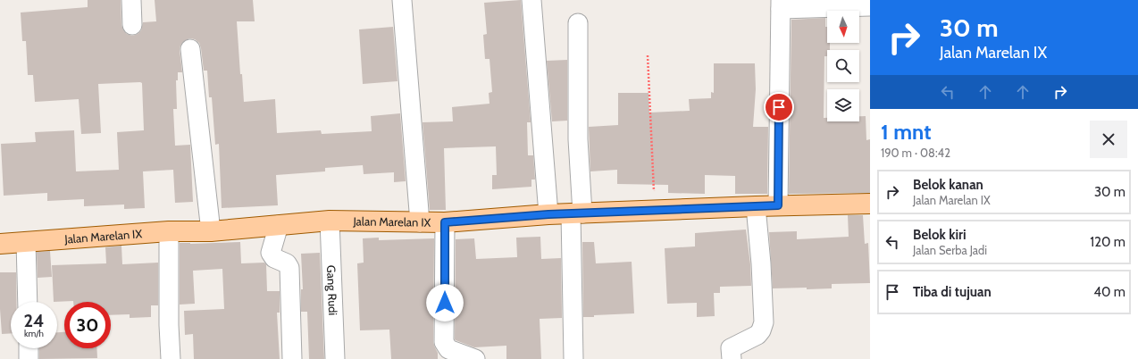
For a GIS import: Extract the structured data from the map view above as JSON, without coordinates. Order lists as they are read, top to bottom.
{
  "streets": {
    "main road": ["Jalan Marelan IX"],
    "street": ["Gang Rudi"]
  },
  "crossings": [
    ["Jalan Marelan IX", "Gang Rudi"]
  ],
  "north": "bottom",
  "page": {
    "turn": ["30 m", "Jalan Marelan IX"],
    "heading": ["1 mnt", "190 m · 08:42"],
    "list": [
      {
        "name": "Belok kanan",
        "note": "Jalan Marelan IX",
        "value": "30 m"
      },
      {
        "name": "Belok kiri",
        "note": "Jalan Serba Jadi",
        "value": "120 m"
      },
      {
        "name": "Tiba di tujuan",
        "value": "40 m"
      }
    ],
    "speed": "24 km/h",
    "limit": "30"
  }
}
